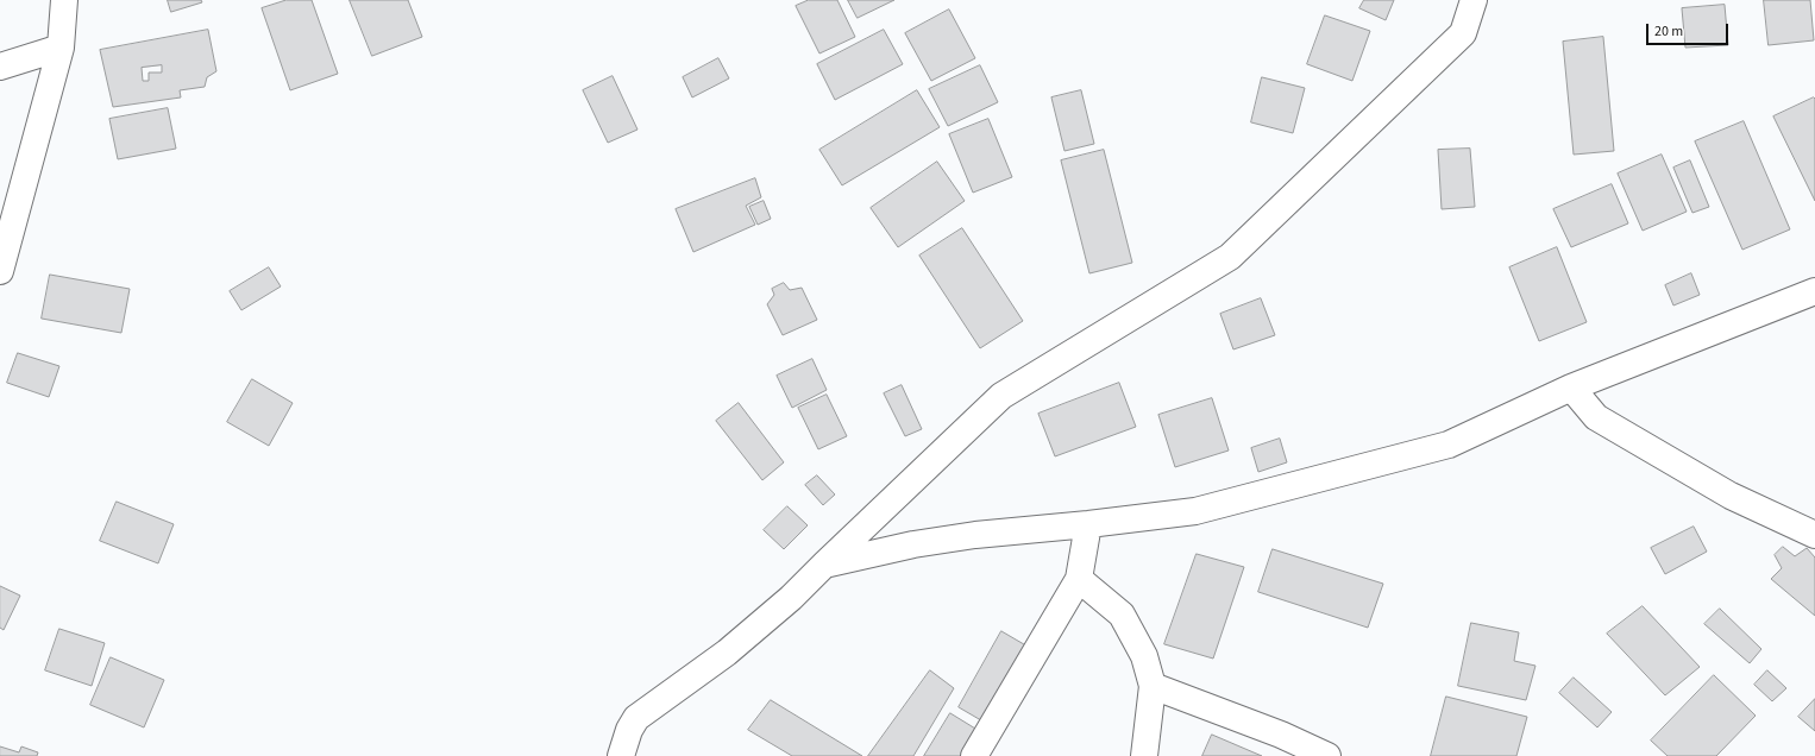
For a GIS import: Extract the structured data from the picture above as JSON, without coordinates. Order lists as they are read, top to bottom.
{
  "scale_bar": "20 m"
}
